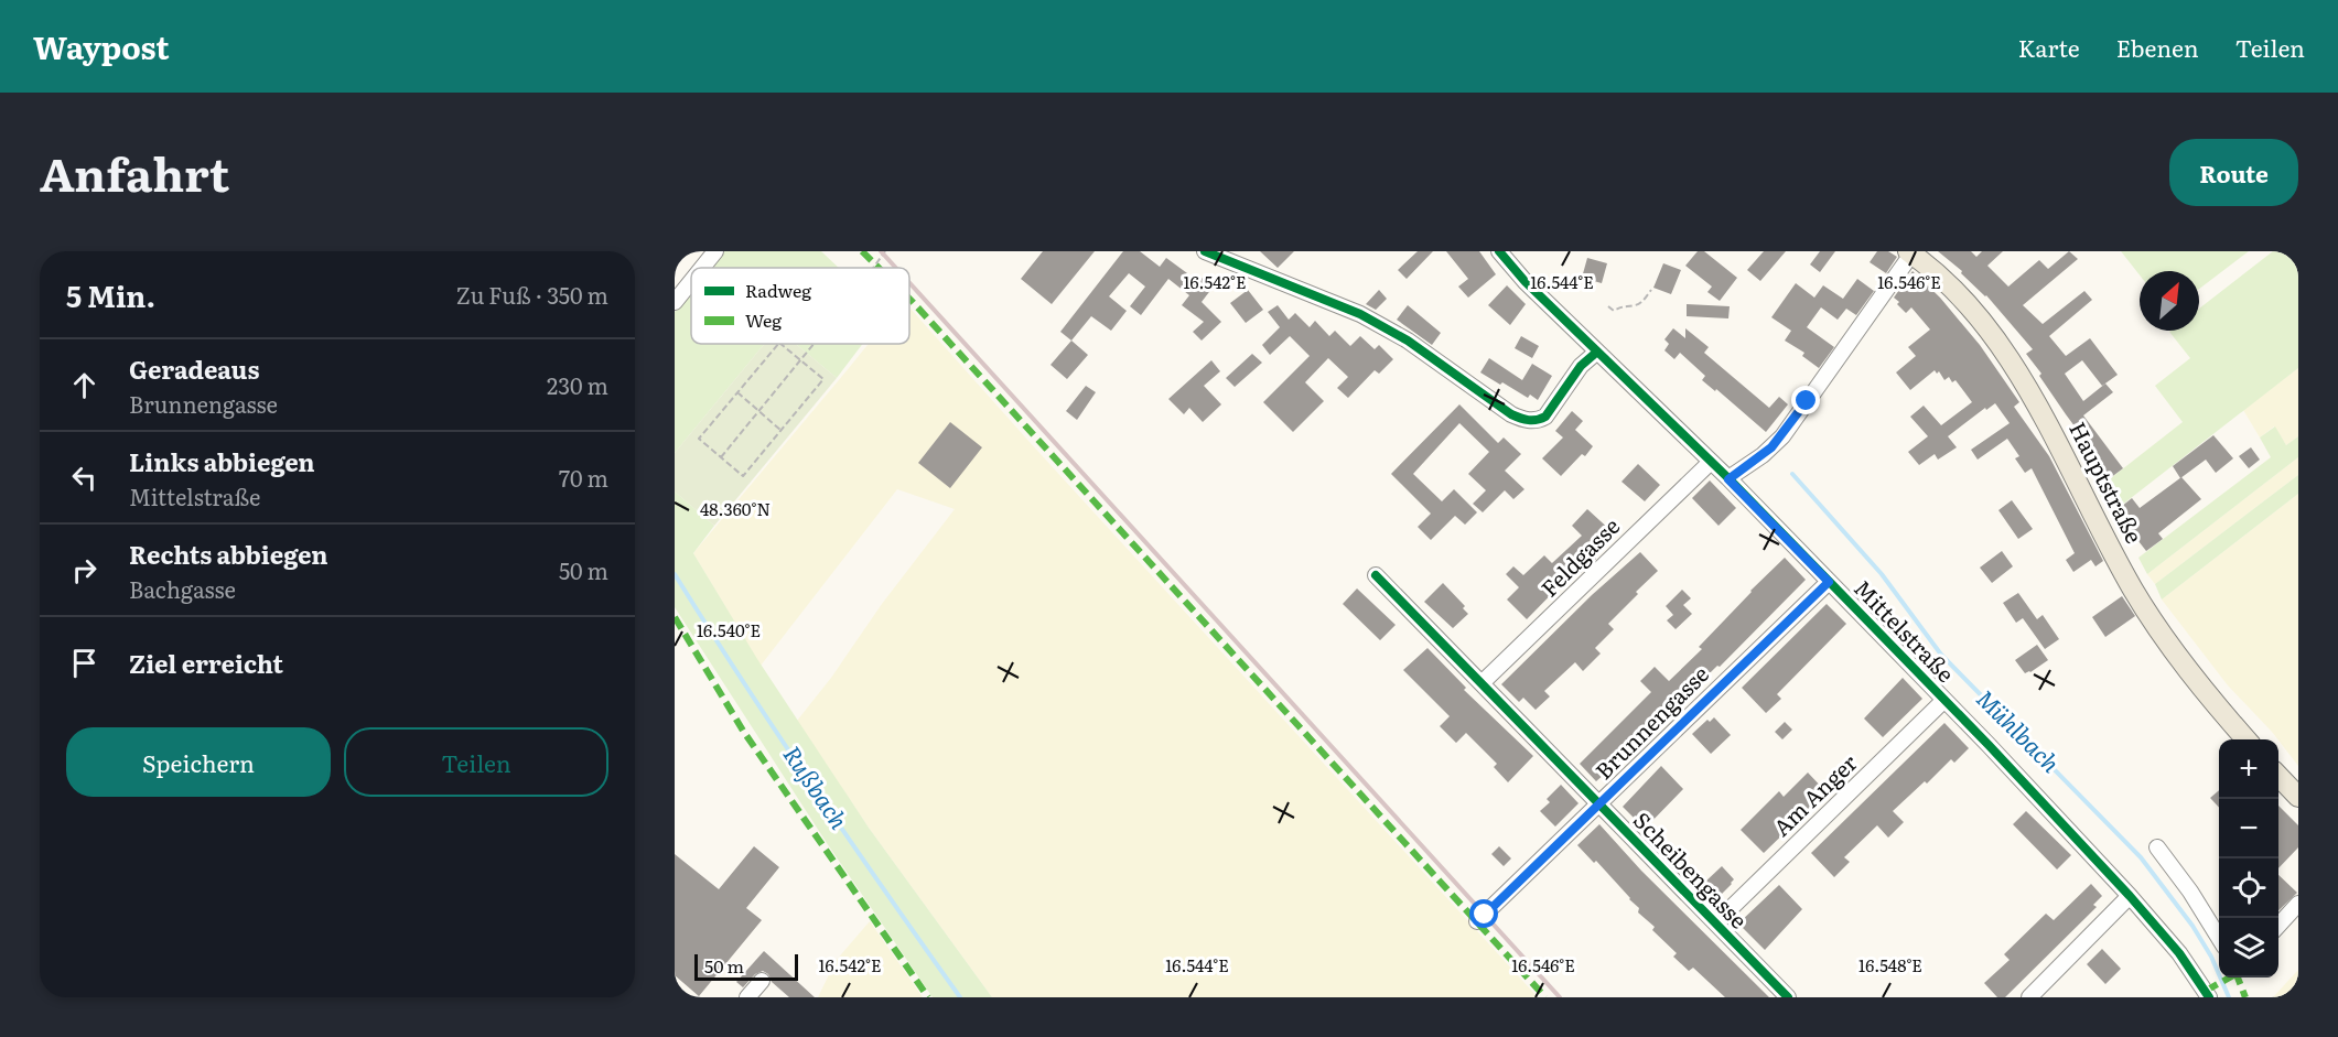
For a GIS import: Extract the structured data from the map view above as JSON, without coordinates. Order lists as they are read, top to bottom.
{
  "streets": {
    "main road": ["Hauptstraße"],
    "street": [
      "Feldgasse",
      "Mittelstraße",
      "Brunnengasse",
      "Am Anger",
      "Scheibengasse"
    ]
  },
  "crossings": [
    ["Feldgasse", "Mittelstraße"],
    ["Feldgasse", "Scheibengasse"],
    ["Mittelstraße", "Brunnengasse"],
    ["Mittelstraße", "Am Anger"],
    ["Brunnengasse", "Scheibengasse"],
    ["Am Anger", "Scheibengasse"]
  ],
  "water": ["Mühlbach", "Rußbach"],
  "legend": ["Radweg", "Weg"],
  "scale_bar": "50 m",
  "north": "top right",
  "page": {
    "header": "Waypost",
    "nav": ["Karte", "Ebenen", "Teilen"],
    "title": "Anfahrt",
    "buttons": [
      "Route",
      ["Speichern", "Teilen"]
    ],
    "heading": ["5 Min.", "Zu Fuß · 350 m"],
    "list": [
      ["Geradeaus", "Brunnengasse", "230 m"],
      ["Links abbiegen", "Mittelstraße", "70 m"],
      ["Rechts abbiegen", "Bachgasse", "50 m"],
      "Ziel erreicht"
    ],
    "map_buttons": ["+", "−"],
    "scale": "50 m"
  },
  "coordinates": [
    "16.542°E",
    "16.544°E",
    "16.546°E",
    "48.360°N",
    "16.540°E",
    "16.548°E"
  ]
}
